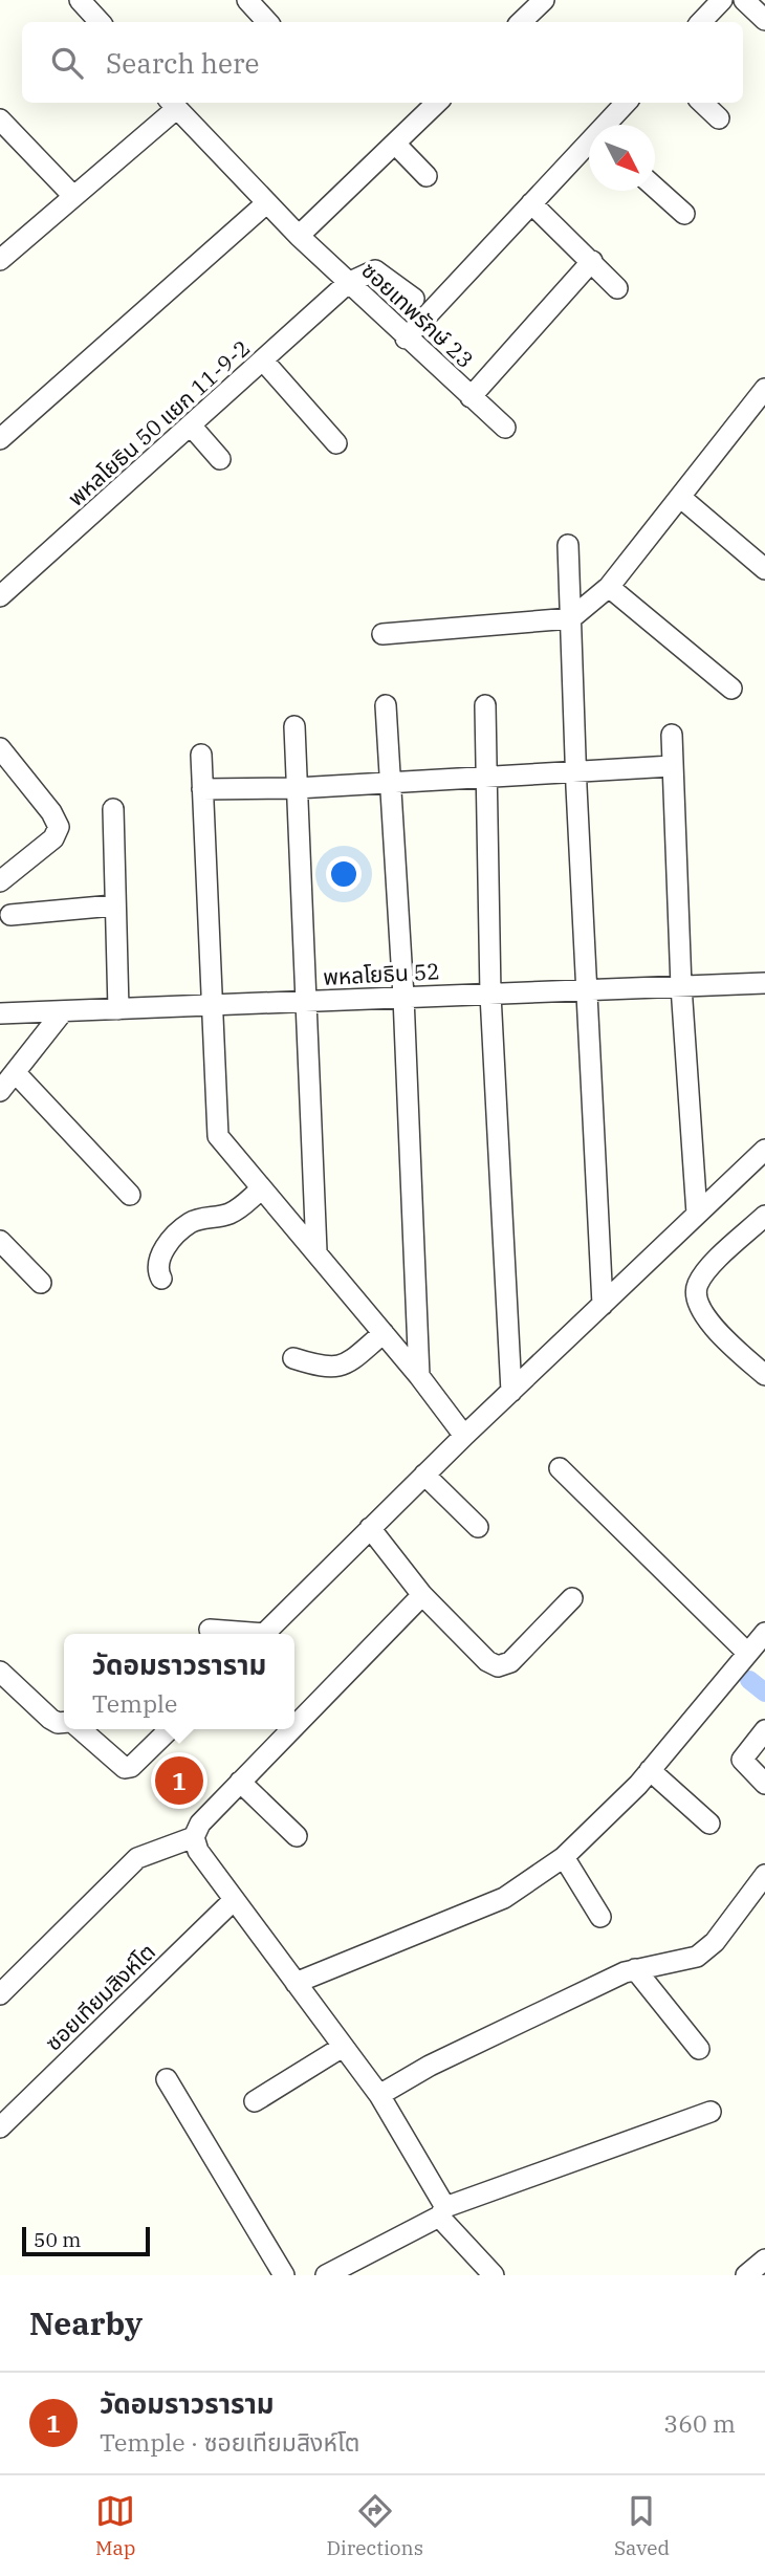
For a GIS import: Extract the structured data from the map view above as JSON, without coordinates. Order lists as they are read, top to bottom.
{
  "streets": {
    "street": [
      "ซอยเทพรักษ์ 23",
      "พหลโยธิน 50 แยก 11-9-2",
      "พหลโยธิน 52",
      "ซอยเทียมสิงห์โต"
    ]
  },
  "crossings": [
    ["ซอยเทพรักษ์ 23", "พหลโยธิน 50 แยก 11-9-2"]
  ],
  "scale_bar": "50 m",
  "north": "bottom right",
  "page": {
    "search": "Search here",
    "popup": ["วัดอมราวราราม", "Temple"],
    "pins": "1",
    "scale": "50 m",
    "heading": "Nearby",
    "list": [
      {
        "mark": "1",
        "name": "วัดอมราวราราม",
        "note": "Temple · ซอยเทียมสิงห์โต",
        "value": "360 m"
      }
    ],
    "nav": ["Map", "Directions", "Saved"]
  }
}
